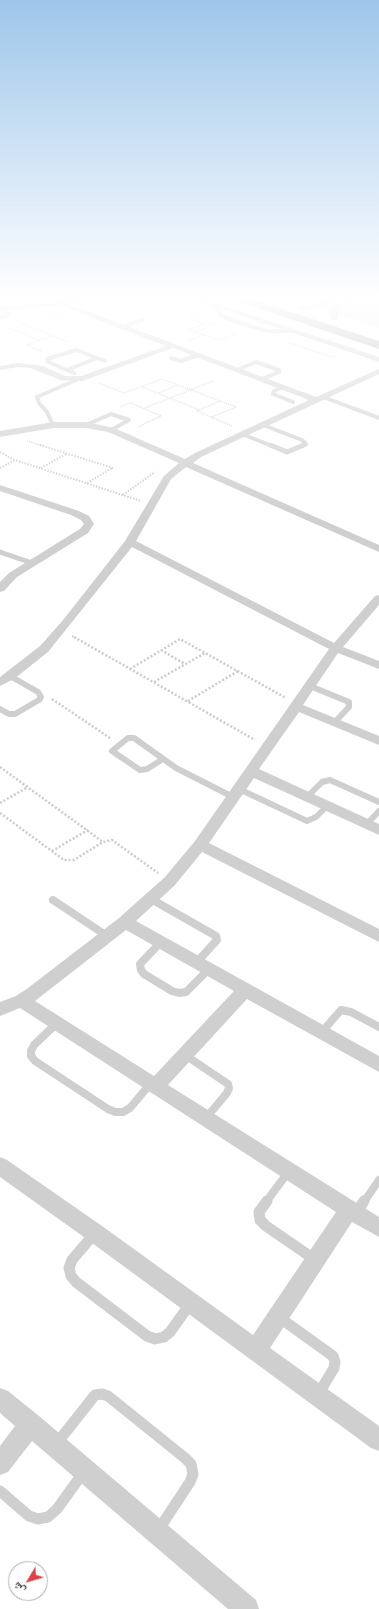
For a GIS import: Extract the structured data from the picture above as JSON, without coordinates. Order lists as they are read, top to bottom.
{
  "north": "bottom left"
}
